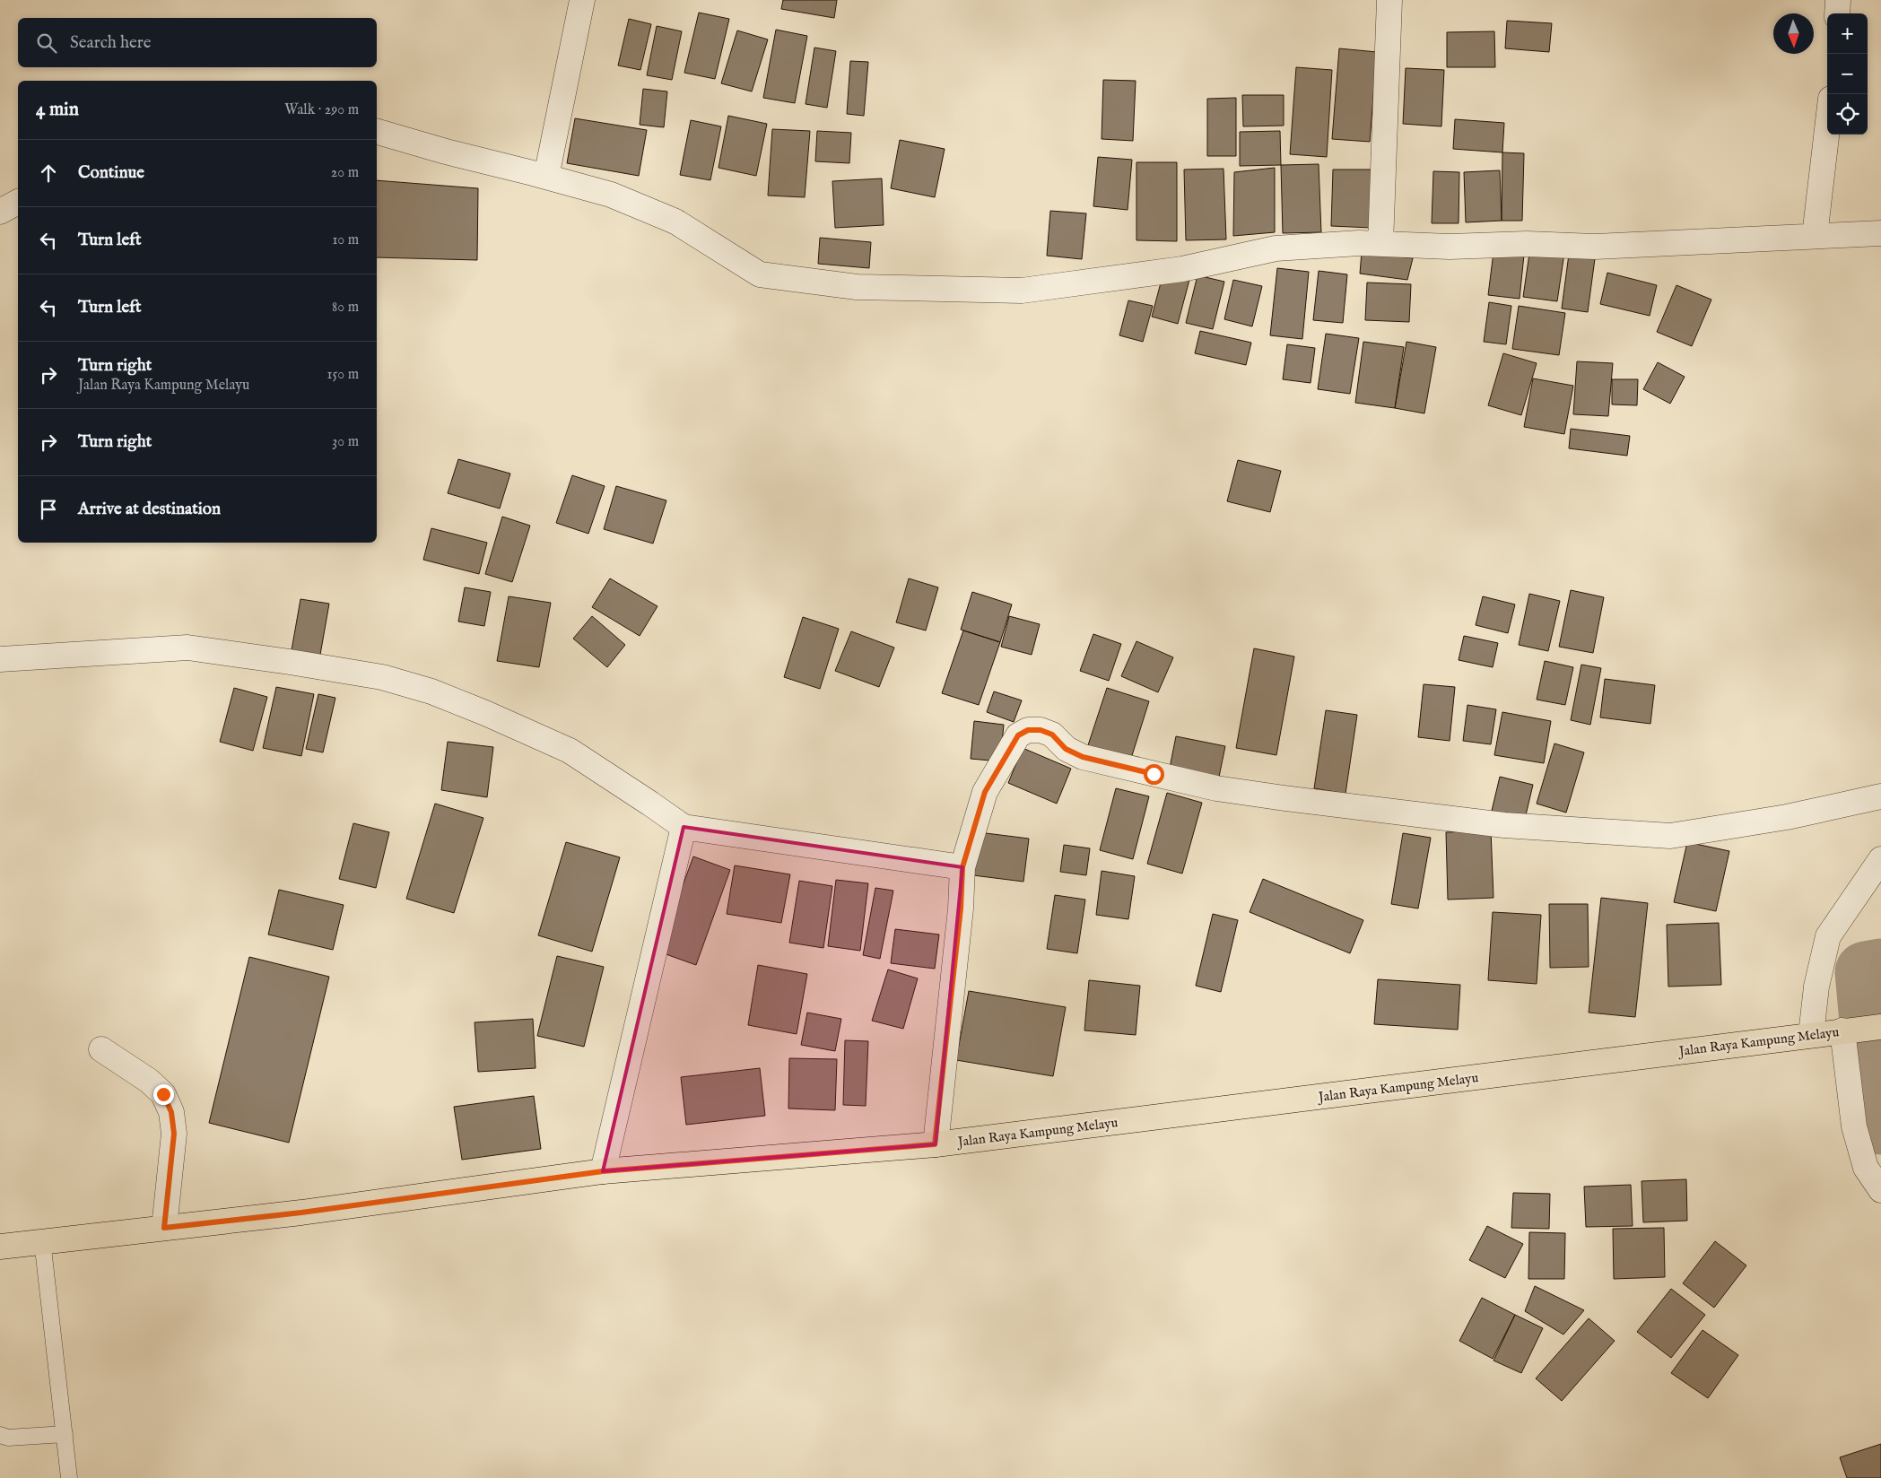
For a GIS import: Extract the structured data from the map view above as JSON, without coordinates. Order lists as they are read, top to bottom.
{
  "streets": {
    "main road": ["Jalan Raya Kampung Melayu"]
  },
  "north": "bottom",
  "page": {
    "map_buttons": ["+", "−"],
    "search": "Search here",
    "heading": ["4 min", "Walk · 290 m"],
    "list": [
      ["Continue", "20 m"],
      ["Turn left", "10 m"],
      ["Turn left", "80 m"],
      ["Turn right", "Jalan Raya Kampung Melayu", "150 m"],
      ["Turn right", "30 m"],
      "Arrive at destination"
    ]
  }
}
